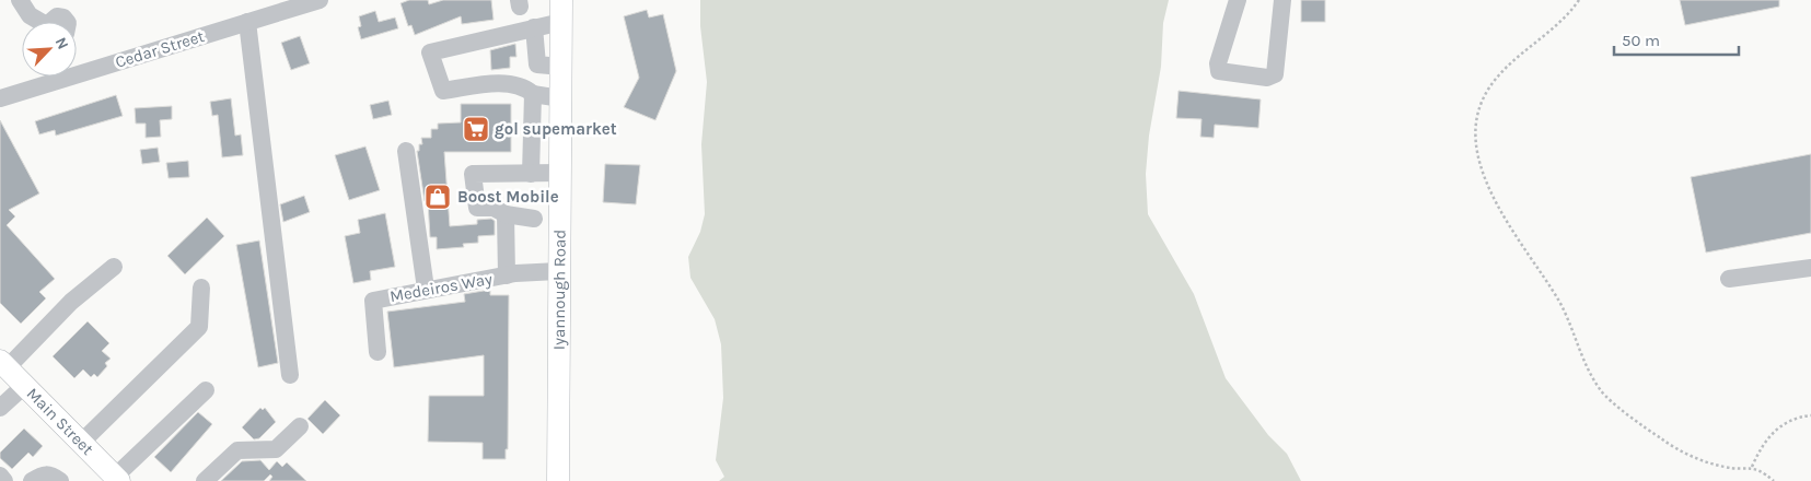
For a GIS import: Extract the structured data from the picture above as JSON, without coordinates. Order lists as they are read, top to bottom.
{
  "streets": {
    "main road": ["Iyannough Road", "Main Street"],
    "street": ["Cedar Street", "Medeiros Way"]
  },
  "crossings": [
    ["Medeiros Way", "Iyannough Road"]
  ],
  "places": {
    "supermarket": ["gol supemarket"],
    "shop": ["Boost Mobile"]
  },
  "scale_bar": "50 m",
  "north": "top right"
}
